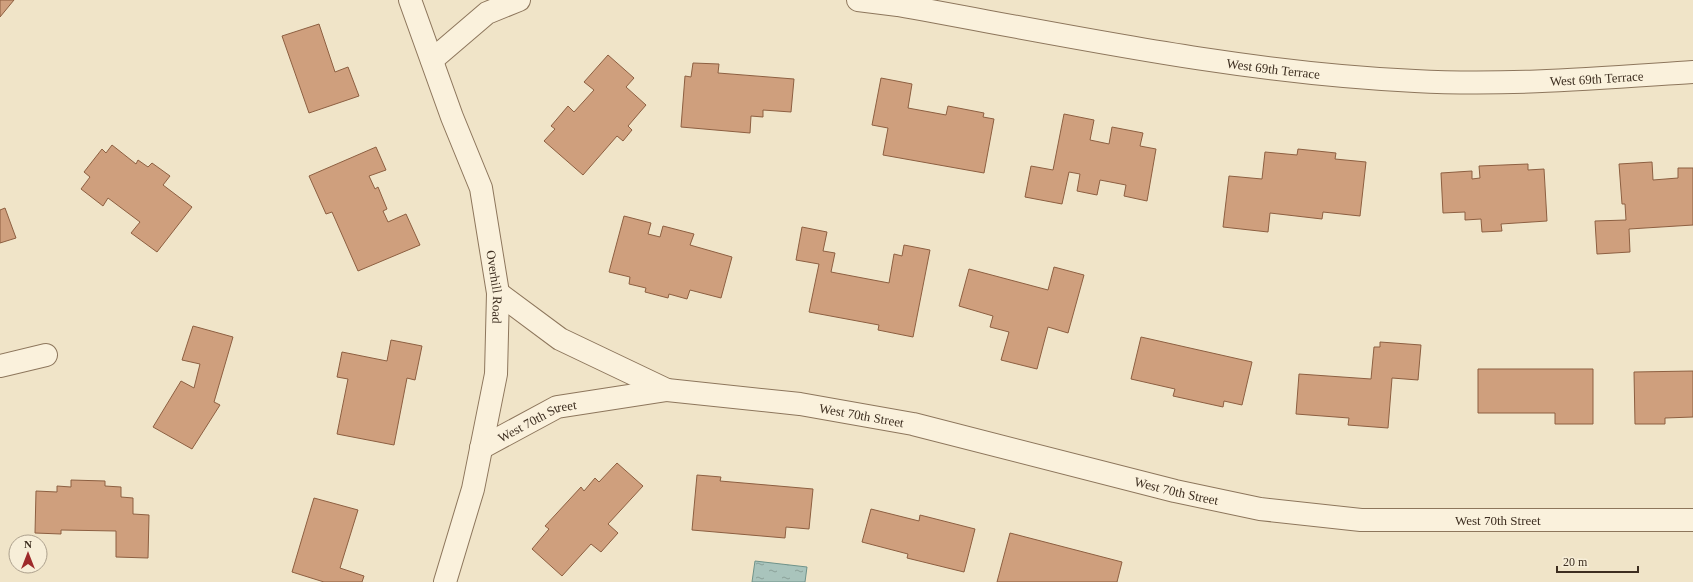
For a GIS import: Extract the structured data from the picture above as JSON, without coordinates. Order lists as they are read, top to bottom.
{
  "streets": {
    "street": ["West 69th Terrace", "Overhill Road", "West 70th Street"]
  },
  "crossings": [
    ["Overhill Road", "West 70th Street"]
  ],
  "scale_bar": "20 m",
  "north": "top"
}
